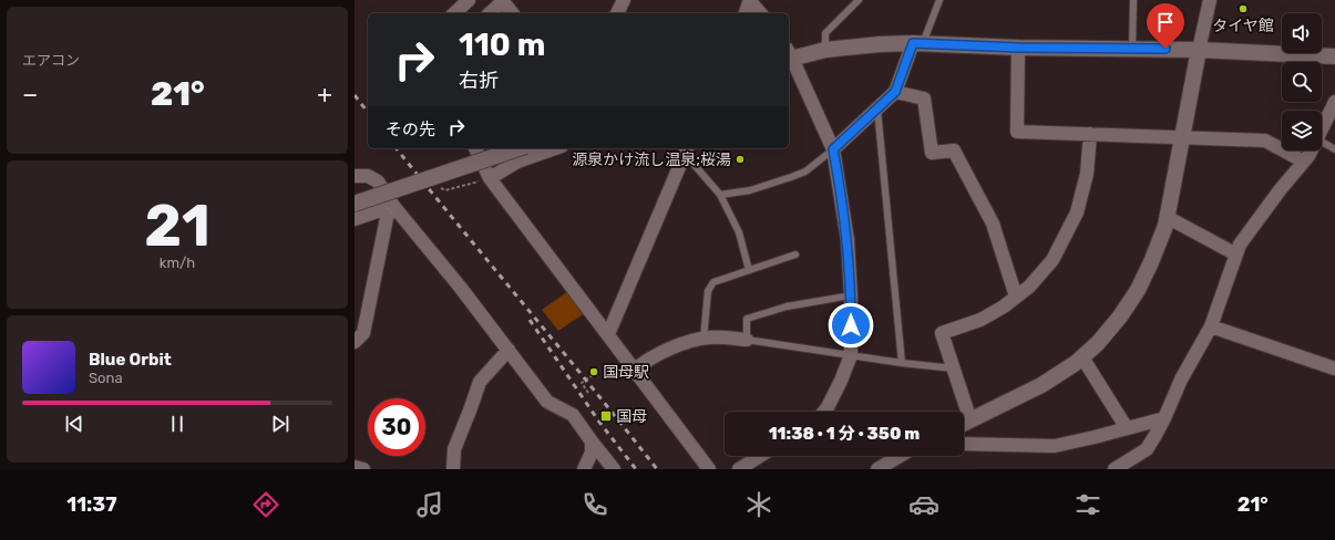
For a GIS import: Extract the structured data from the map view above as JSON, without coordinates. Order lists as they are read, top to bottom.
{
  "places": {
    "other": ["タイヤ館", "源泉かけ流し温泉;桜湯", "国母駅"],
    "transit": ["国母"]
  },
  "page": {
    "tile": [
      "エアコン",
      ["21", "km/h"]
    ],
    "turn": ["110 m", "右折"],
    "heat": ["−", "21°", "+"],
    "then": "その先",
    "song": ["Blue Orbit", "Sona"],
    "limit": "30",
    "trip": "11:38 · 1 分 · 350 m",
    "tabs": ["11:37", "21°"]
  }
}
